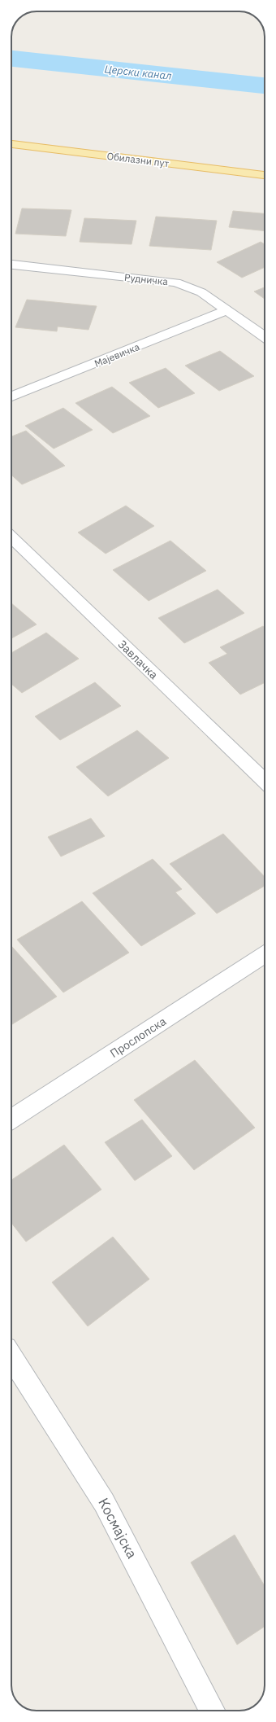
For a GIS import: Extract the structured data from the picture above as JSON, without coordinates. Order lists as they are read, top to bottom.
{
  "streets": {
    "main road": ["Обилазни пут"],
    "street": [
      "Рудничка",
      "Мајевичка",
      "Завлачка",
      "Прослопска",
      "Космајска"
    ]
  },
  "crossings": [
    ["Рудничка", "Мајевичка"]
  ],
  "water": ["Церски канал"]
}
